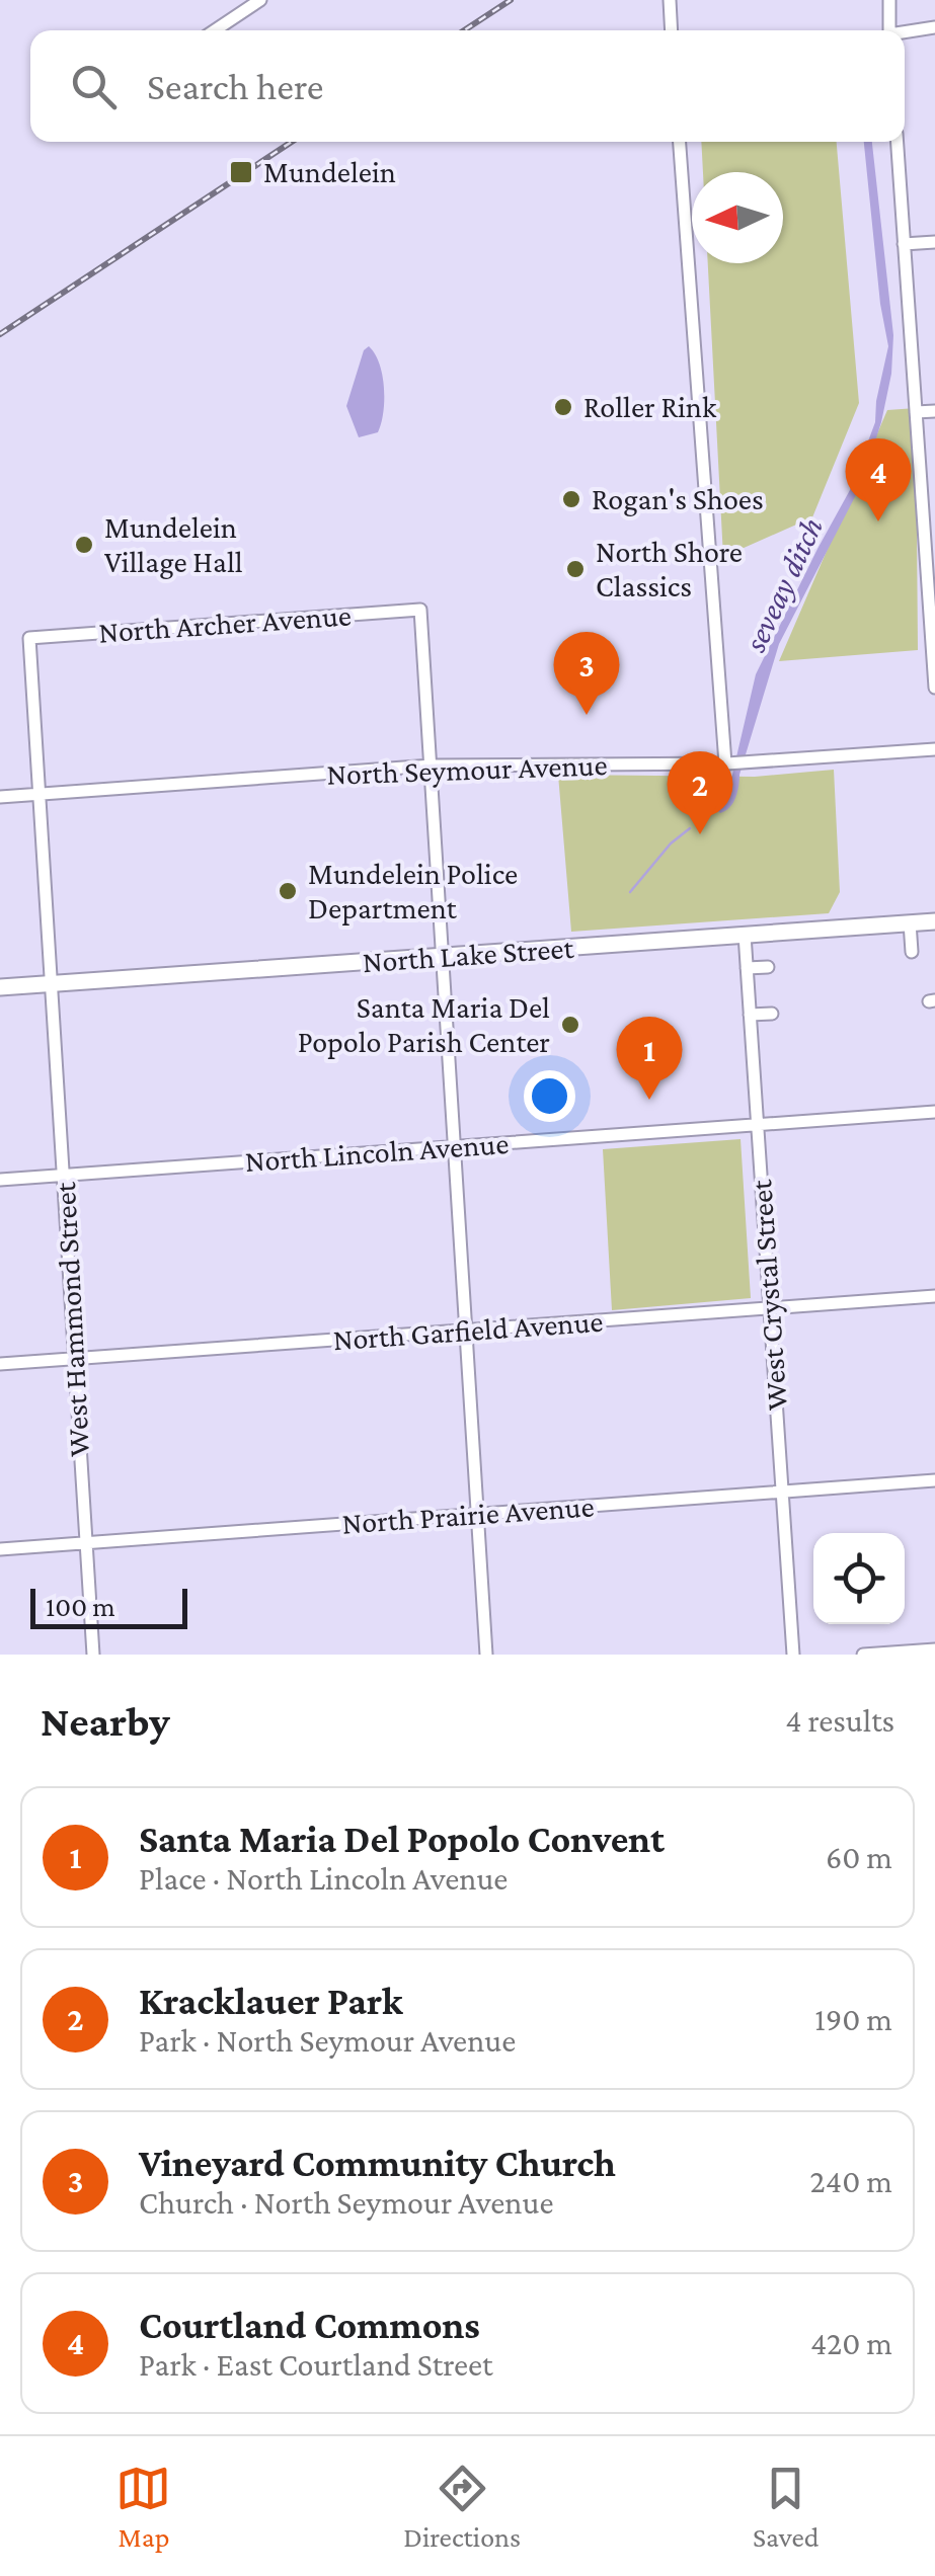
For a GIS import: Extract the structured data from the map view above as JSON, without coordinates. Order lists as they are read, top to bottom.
{
  "streets": {
    "main road": ["North Lake Street"],
    "street": [
      "North Archer Avenue",
      "North Seymour Avenue",
      "North Lincoln Avenue",
      "West Crystal Street",
      "West Hammond Street",
      "North Garfield Avenue",
      "North Prairie Avenue"
    ]
  },
  "crossings": [
    ["North Archer Avenue", "North Seymour Avenue"],
    ["North Archer Avenue", "West Hammond Street"],
    ["North Seymour Avenue", "West Hammond Street"],
    ["North Lake Street", "West Crystal Street"],
    ["North Lake Street", "West Hammond Street"],
    ["North Lincoln Avenue", "West Crystal Street"],
    ["North Lincoln Avenue", "West Hammond Street"],
    ["West Crystal Street", "North Garfield Avenue"],
    ["West Crystal Street", "North Prairie Avenue"],
    ["West Hammond Street", "North Garfield Avenue"],
    ["West Hammond Street", "North Prairie Avenue"]
  ],
  "water": ["seveay ditch"],
  "places": {
    "transit": ["Mundelein"],
    "other": [
      "Roller Rink",
      "Rogan's Shoes",
      "Mundelein Village Hall",
      "North Shore Classics",
      "Mundelein Police Department",
      "Santa Maria Del Popolo Parish Center"
    ]
  },
  "scale_bar": "100 m",
  "north": "left",
  "page": {
    "search": "Search here",
    "pins": [
      "4",
      "3",
      "2",
      "1"
    ],
    "scale": "100 m",
    "heading": ["Nearby", "4 results"],
    "list": [
      {
        "mark": "1",
        "name": "Santa Maria Del Popolo Convent",
        "note": "Place · North Lincoln Avenue",
        "value": "60 m"
      },
      {
        "mark": "2",
        "name": "Kracklauer Park",
        "note": "Park · North Seymour Avenue",
        "value": "190 m"
      },
      {
        "mark": "3",
        "name": "Vineyard Community Church",
        "note": "Church · North Seymour Avenue",
        "value": "240 m"
      },
      {
        "mark": "4",
        "name": "Courtland Commons",
        "note": "Park · East Courtland Street",
        "value": "420 m"
      }
    ],
    "nav": ["Map", "Directions", "Saved"]
  }
}
